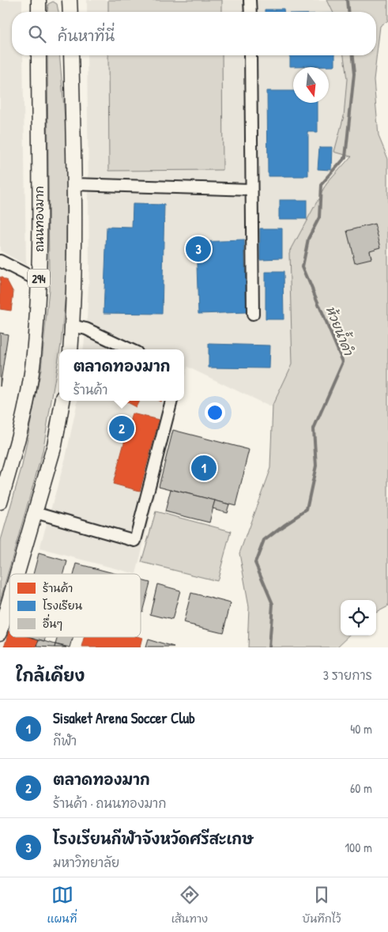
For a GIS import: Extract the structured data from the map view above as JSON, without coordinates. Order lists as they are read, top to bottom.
{
  "streets": {
    "main road": ["ถนนทองมาก", "294"]
  },
  "water": ["ห้วยน้ำคำ"],
  "legend": ["ร้านค้า", "โรงเรียน", "อื่นๆ"],
  "north": "bottom",
  "page": {
    "search": "ค้นหาที่นี่",
    "pins": ["3", "2", "1"],
    "popup": ["ตลาดทองมาก", "ร้านค้า"],
    "heading": ["ใกล้เคียง", "3 รายการ"],
    "list": [
      {
        "mark": "1",
        "name": "Sisaket Arena Soccer Club",
        "note": "กีฬา",
        "value": "40 m"
      },
      {
        "mark": "2",
        "name": "ตลาดทองมาก",
        "note": "ร้านค้า · ถนนทองมาก",
        "value": "60 m"
      },
      {
        "mark": "3",
        "name": "โรงเรียนกีฬาจังหวัดศรีสะเกษ",
        "note": "มหาวิทยาลัย",
        "value": "100 m"
      }
    ],
    "nav": ["แผนที่", "เส้นทาง", "บันทึกไว้"]
  }
}
